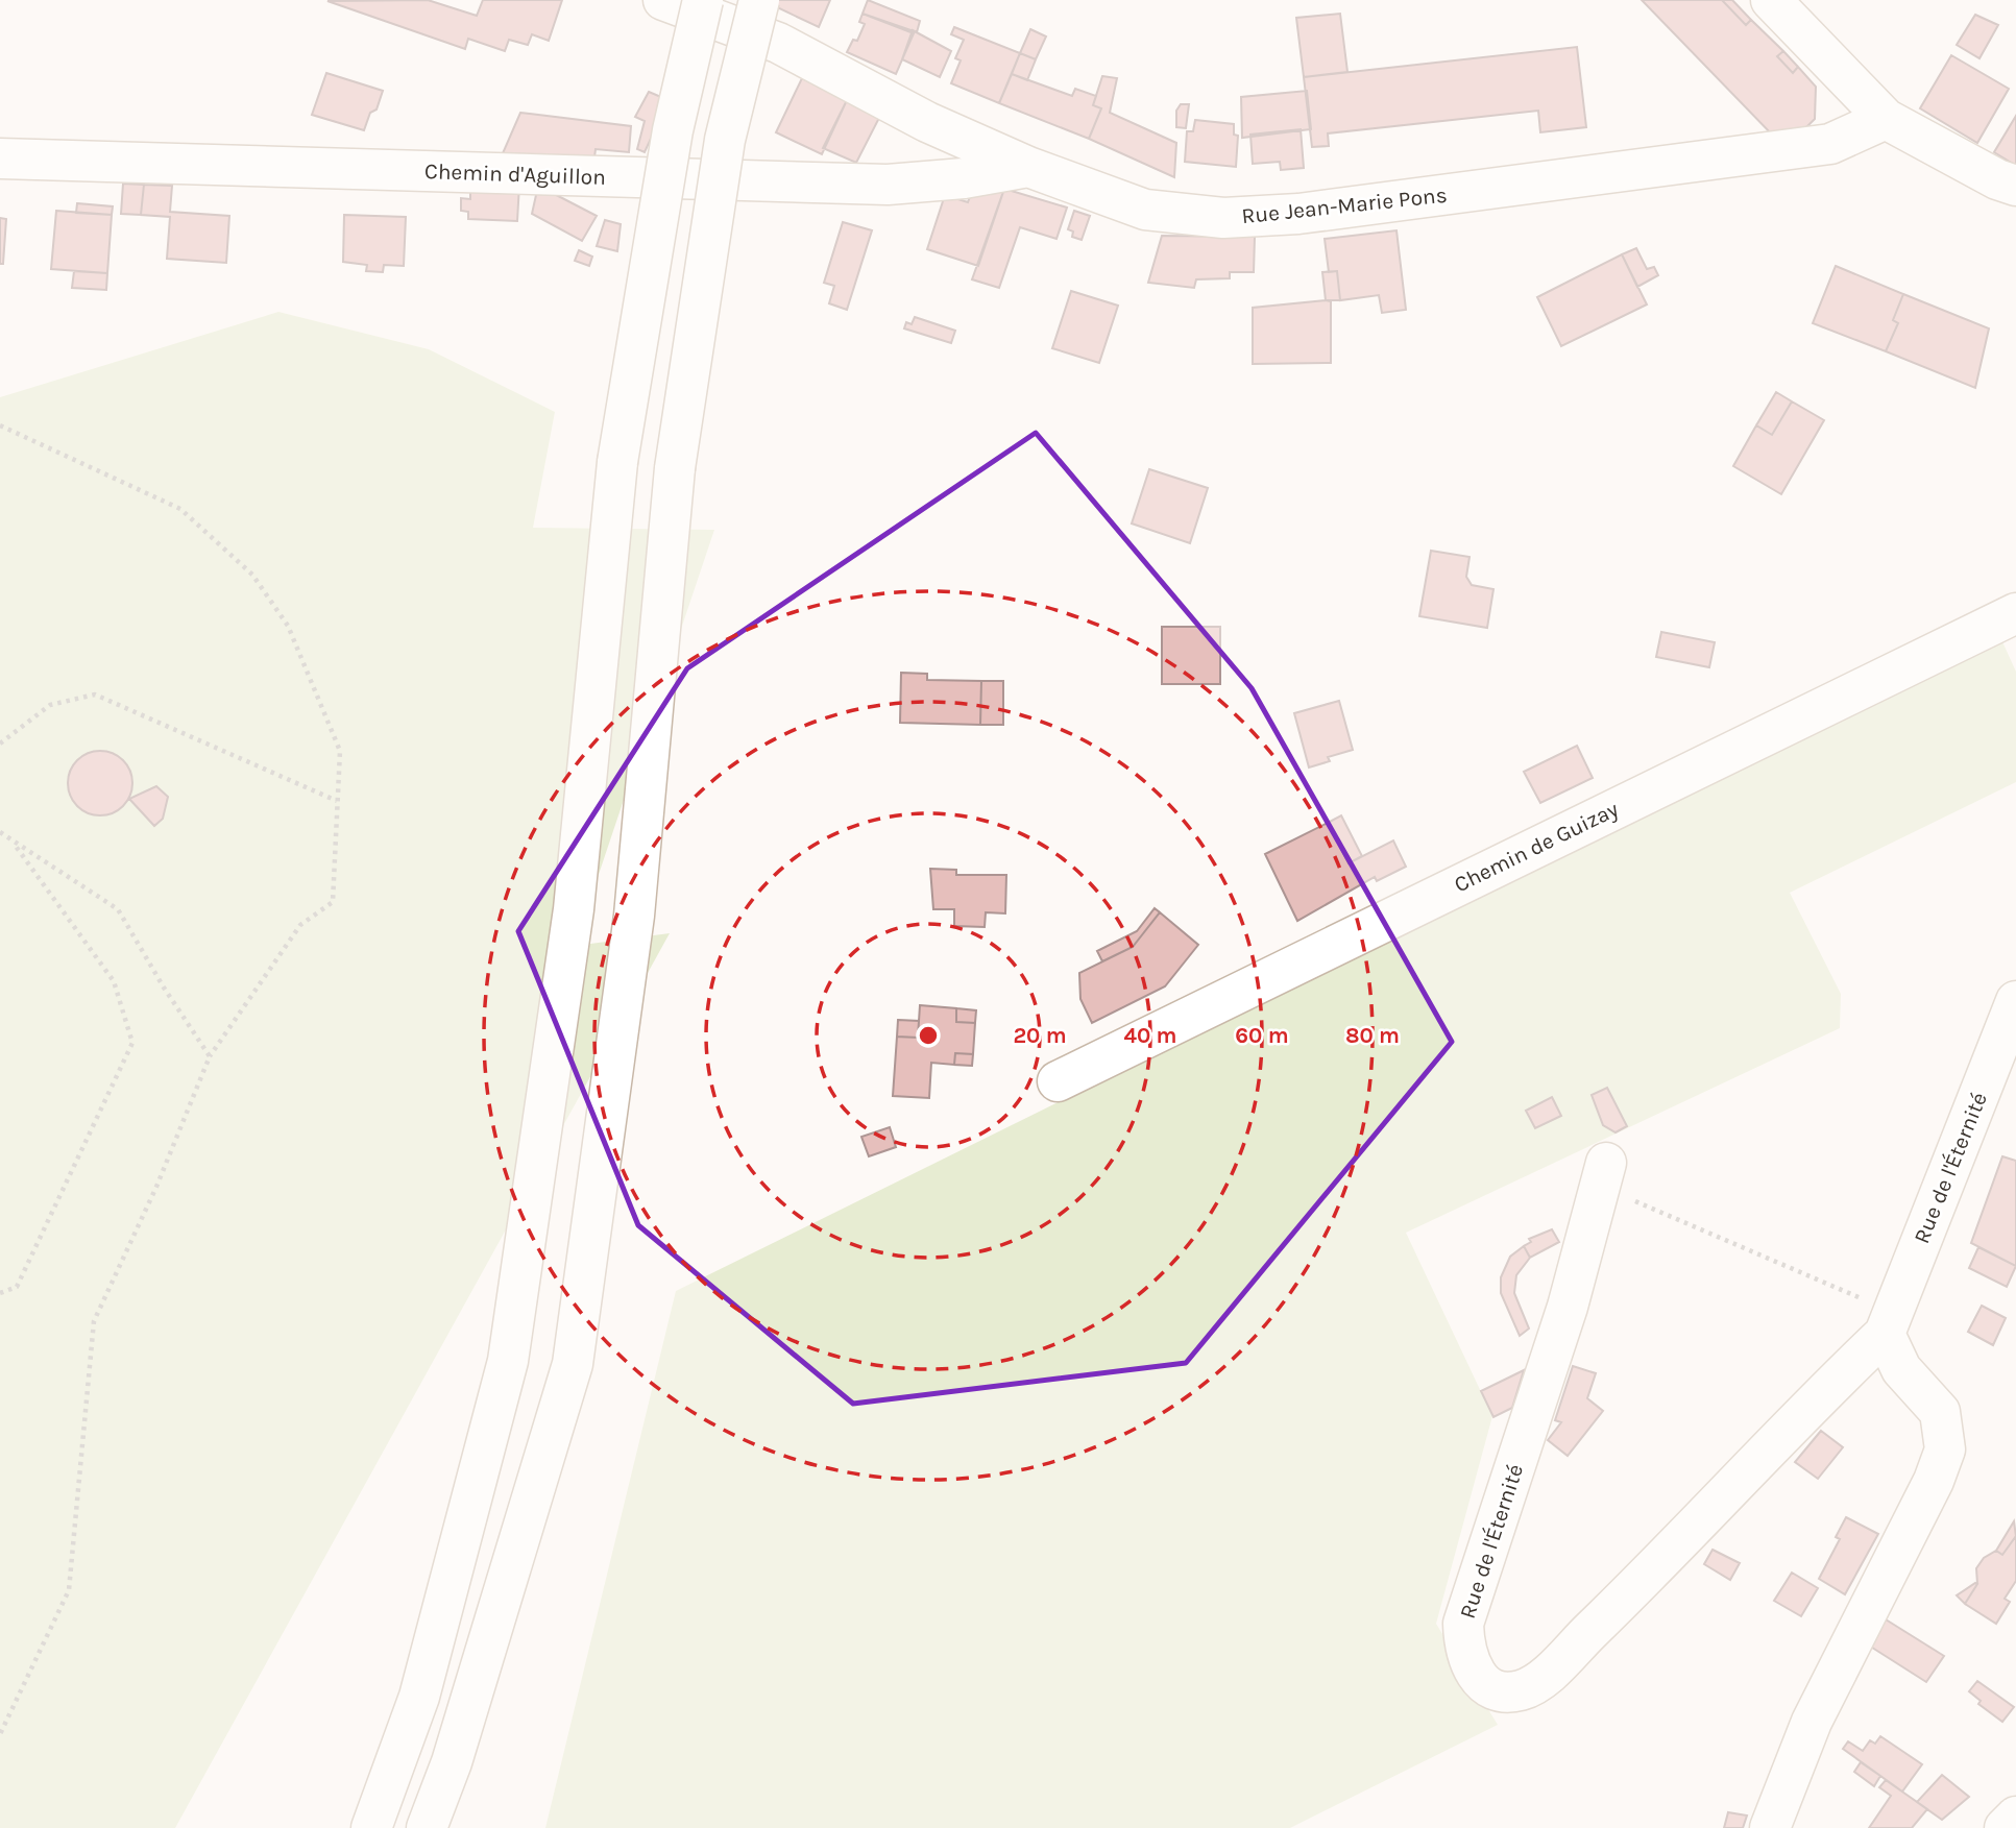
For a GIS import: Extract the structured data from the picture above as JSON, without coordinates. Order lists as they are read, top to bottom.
{
  "streets": {
    "main road": [
      "Chemin d'Aguillon",
      "Rue Jean-Marie Pons",
      "Chemin de Guizay",
      "Rue de l'Éternité"
    ]
  },
  "crossings": [
    ["Chemin d'Aguillon", "Rue Jean-Marie Pons"]
  ],
  "rings": [
    "20 m",
    "40 m",
    "60 m",
    "80 m"
  ]
}
